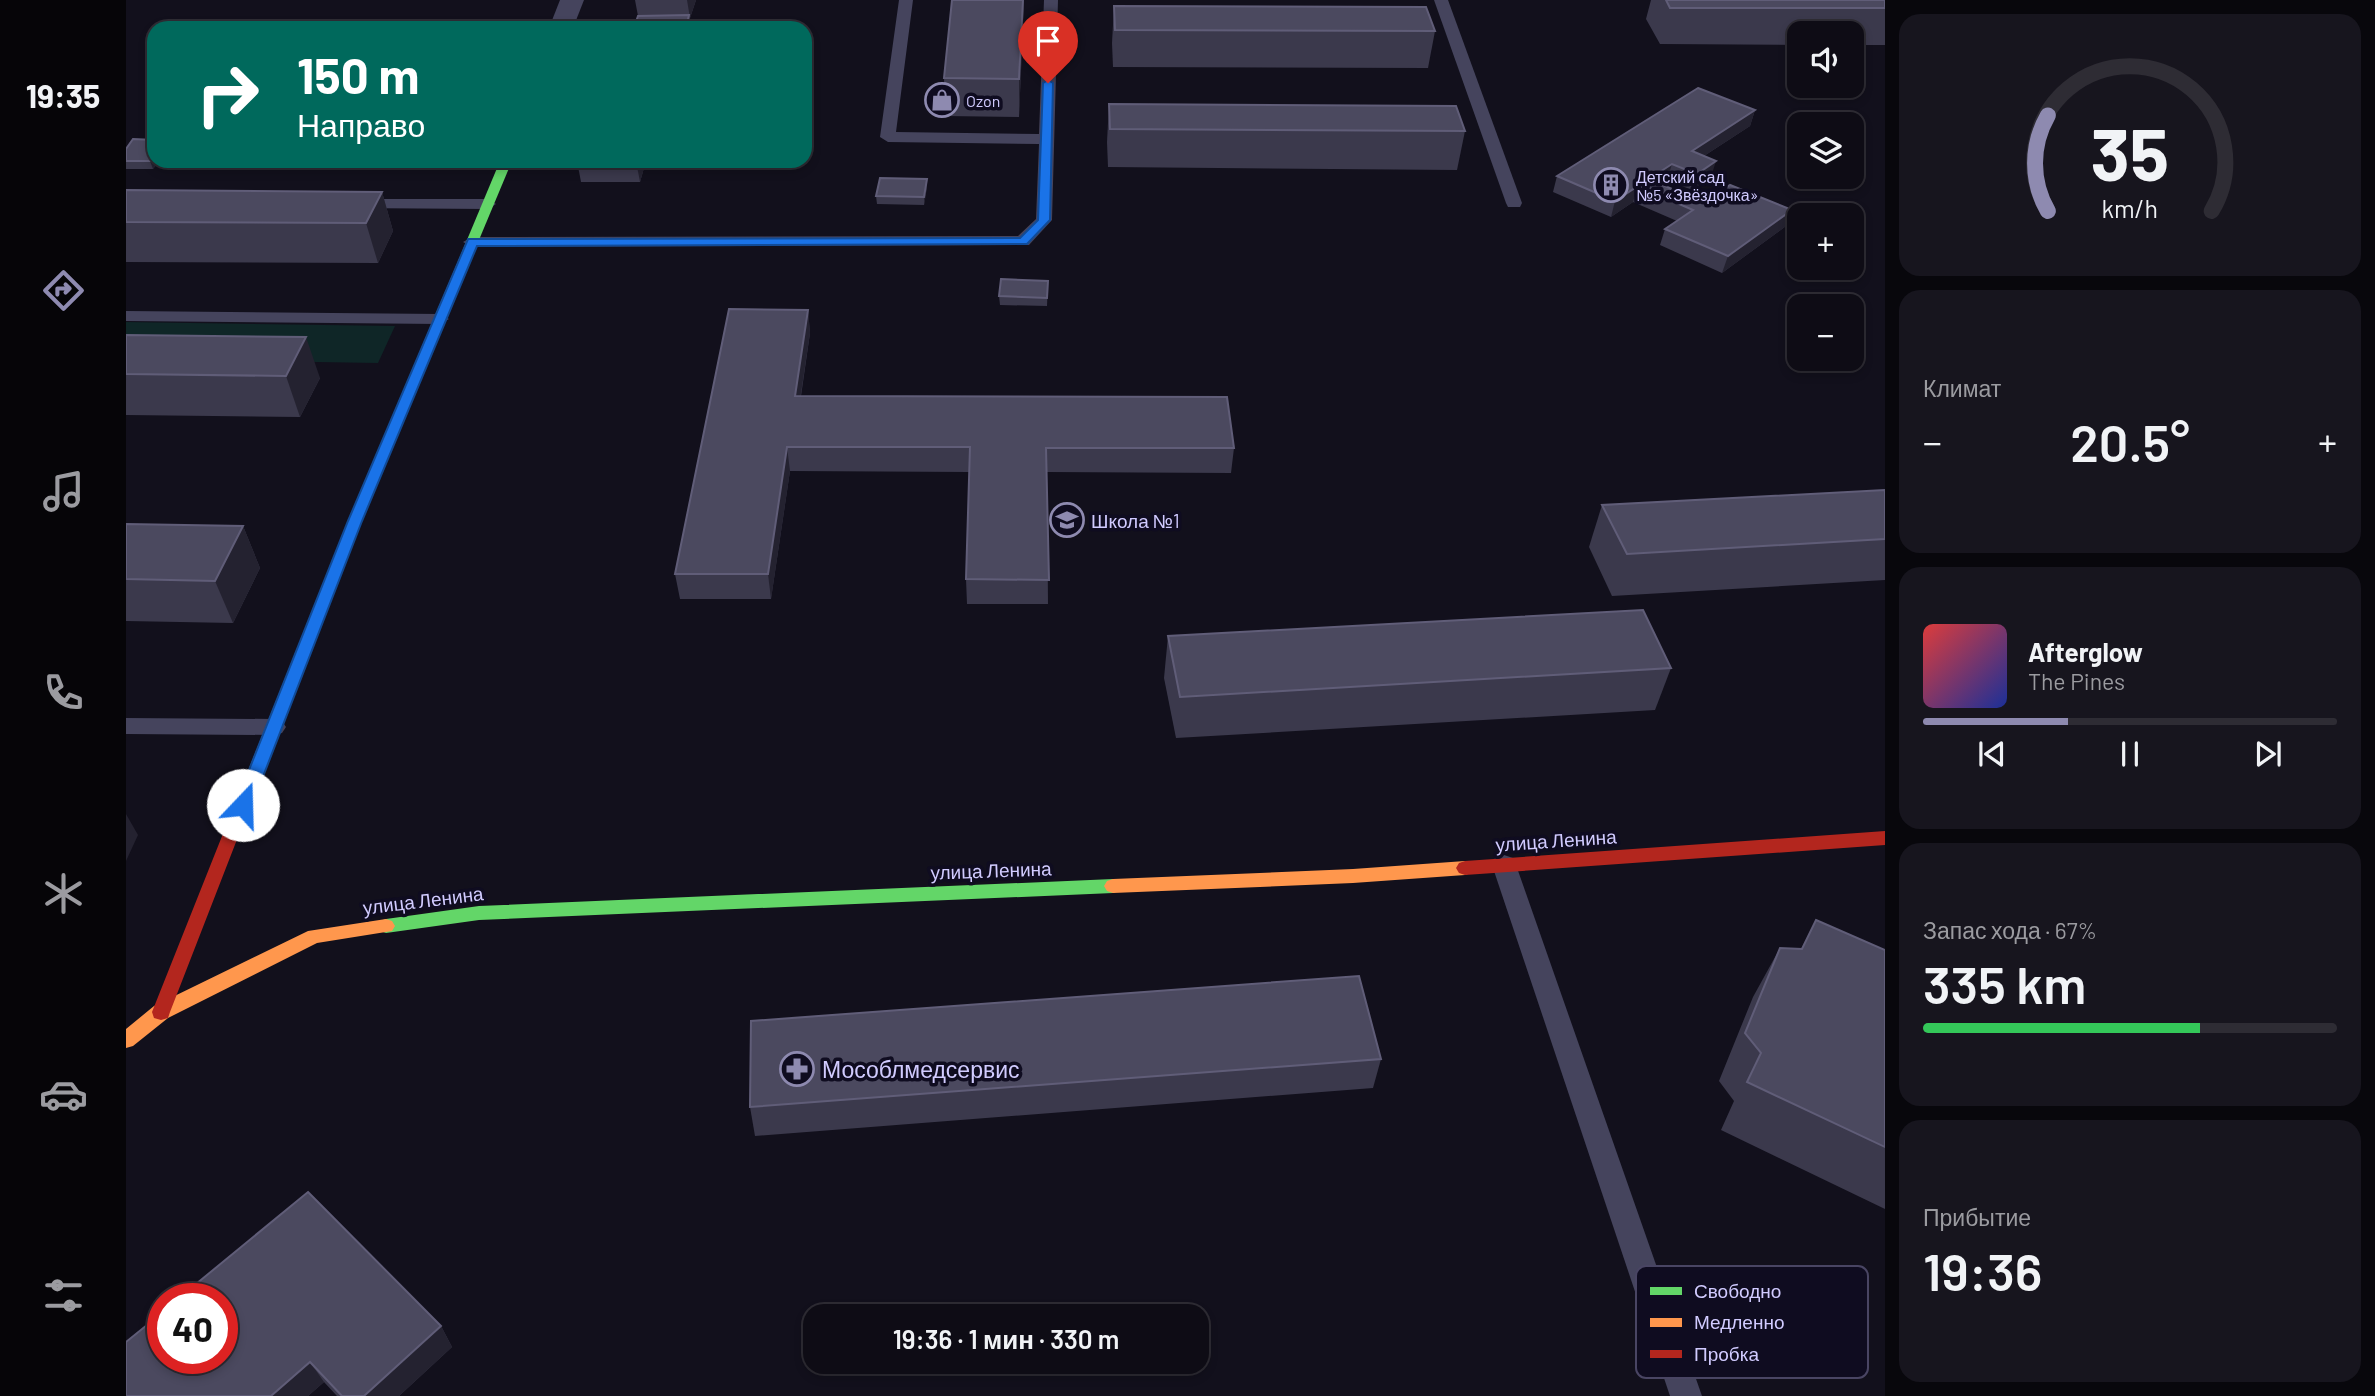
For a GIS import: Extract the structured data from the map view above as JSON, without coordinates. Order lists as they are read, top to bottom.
{
  "streets": {
    "street": ["улица Ленина"]
  },
  "places": {
    "shop": ["Ozon"],
    "building": ["Детский сад №5 «Звёздочка»"],
    "school or university": ["Школа №1"],
    "pharmacy": ["Мособлмедсервис"]
  },
  "legend": ["Свободно", "Медленно", "Пробка"],
  "page": {
    "tabs": "19:35",
    "map_buttons": ["+", "−"],
    "turn": ["150 m", "Направо"],
    "tile": [
      "Климат",
      ["Запас хода · 67%", "335 km"],
      ["Прибытие", "19:36"]
    ],
    "heat": ["−", "20.5°", "+"],
    "song": ["Afterglow", "The Pines"],
    "limit": "40",
    "trip": "19:36 · 1 мин · 330 m",
    "gauge": ["35", "km/h"]
  }
}
